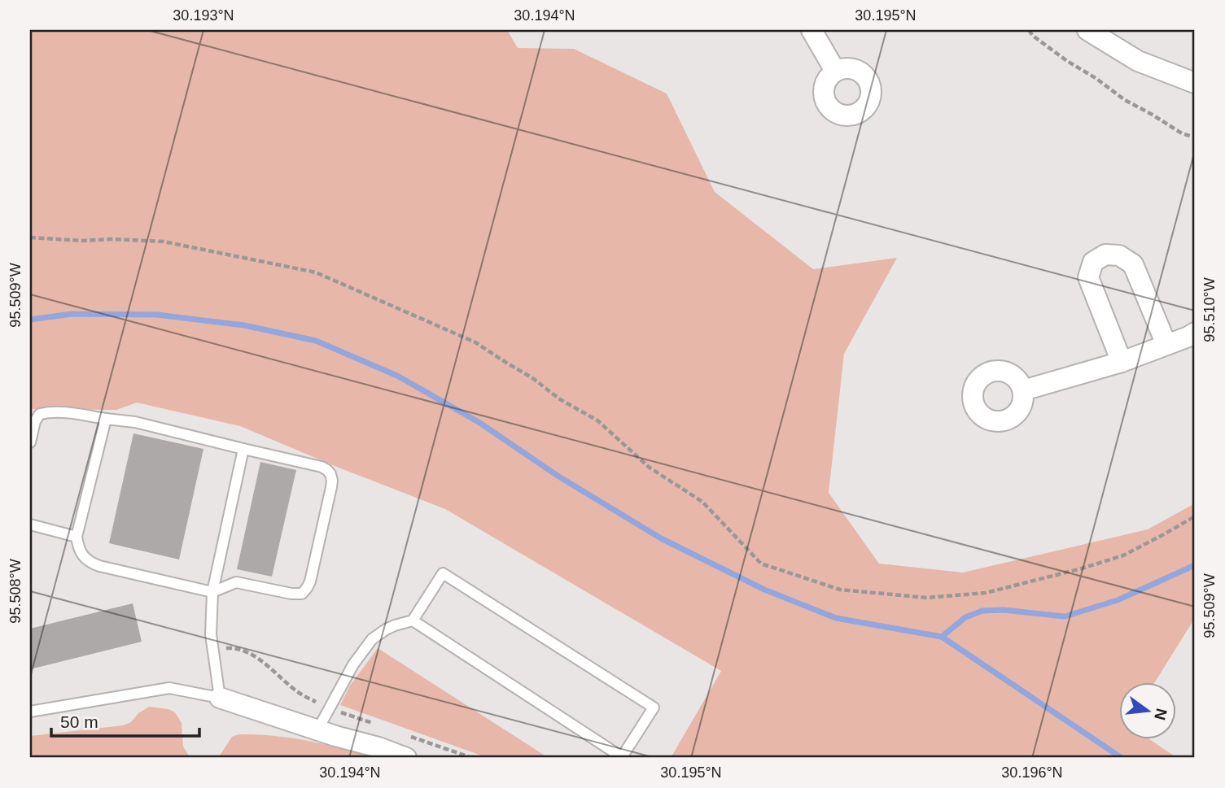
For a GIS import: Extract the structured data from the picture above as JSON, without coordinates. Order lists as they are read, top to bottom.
{
  "scale_bar": "50 m",
  "north": "right",
  "coordinates": [
    "30.193°N",
    "30.194°N",
    "30.195°N",
    "95.509°W",
    "95.510°W",
    "95.508°W",
    "30.196°N"
  ]
}
